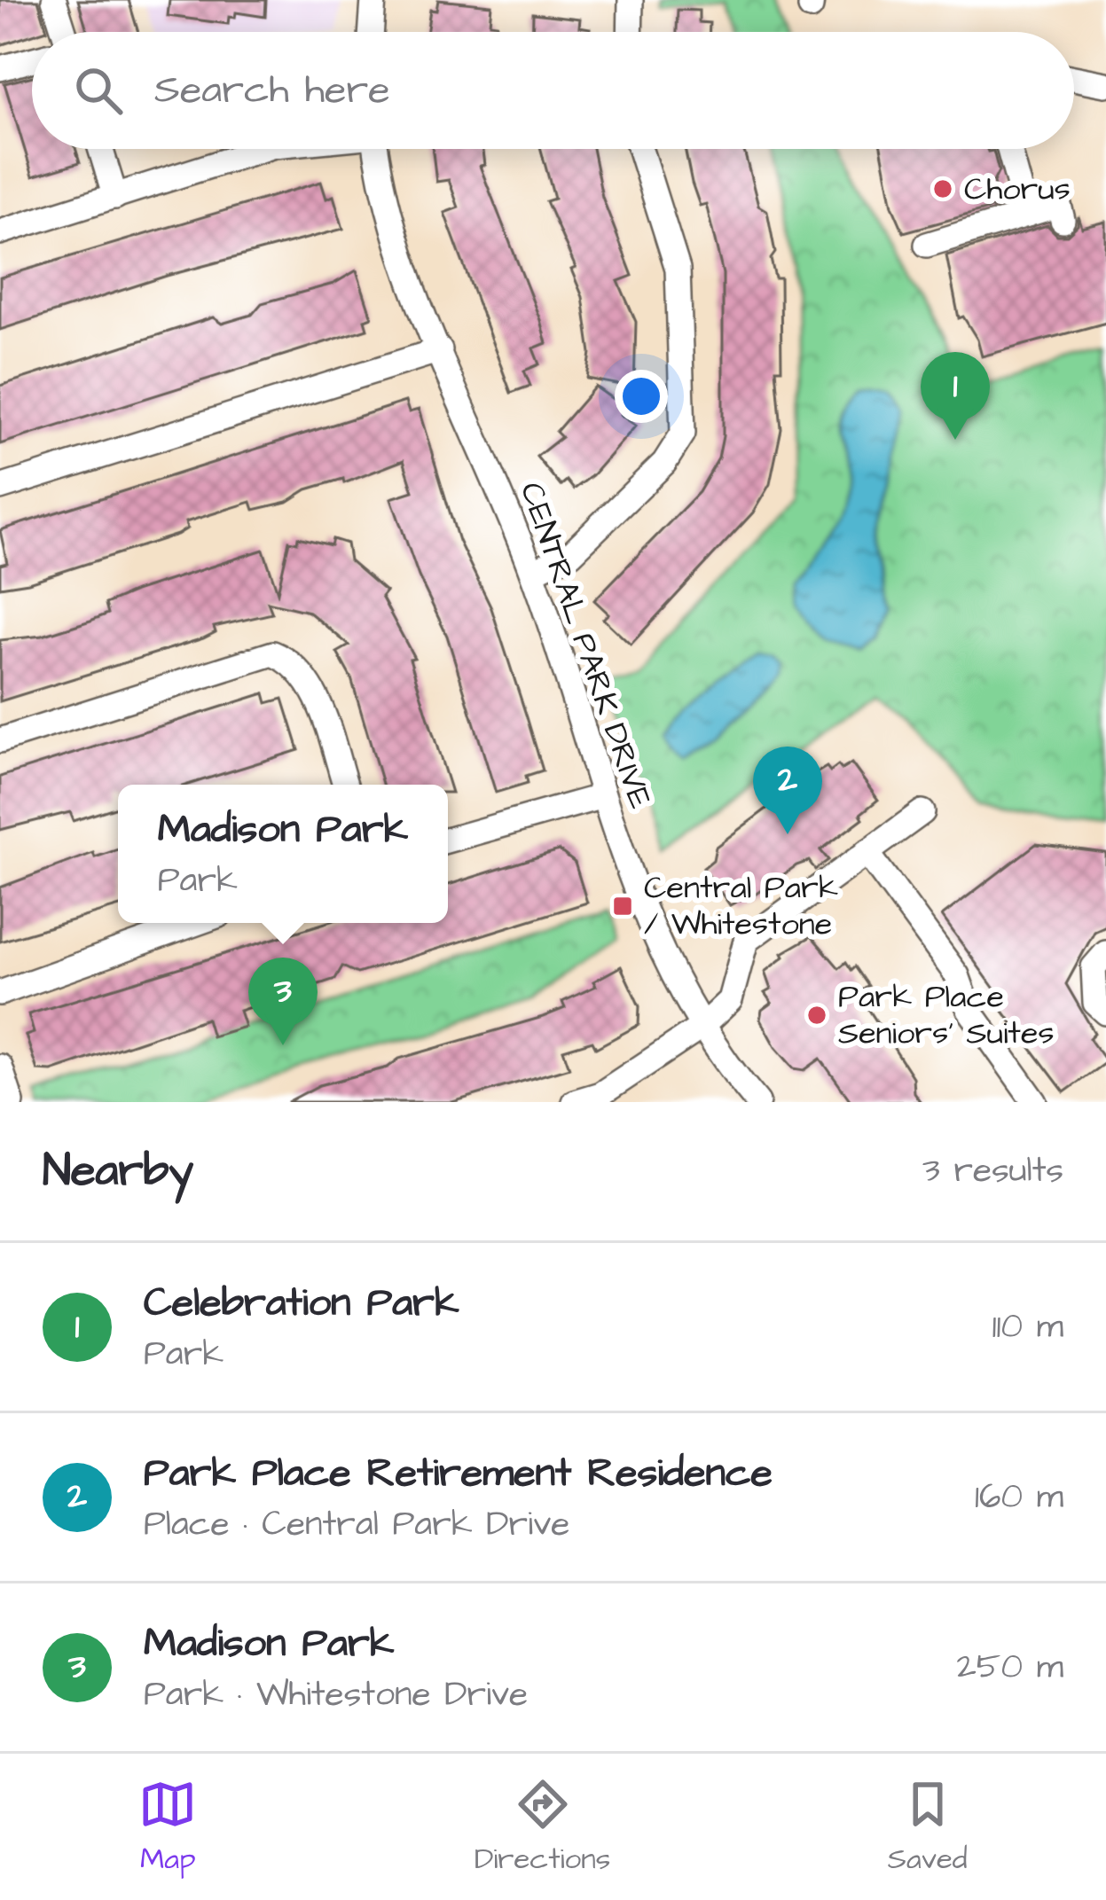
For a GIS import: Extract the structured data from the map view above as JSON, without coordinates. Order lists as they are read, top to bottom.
{
  "streets": {
    "street": ["CENTRAL PARK DRIVE"]
  },
  "places": {
    "other": ["Chorus", "Park Place Seniors' Suites"],
    "transit": ["Central Park / Whitestone"]
  },
  "page": {
    "search": "Search here",
    "pins": ["1", "2", "3"],
    "popup": ["Madison Park", "Park"],
    "heading": ["Nearby", "3 results"],
    "list": [
      {
        "mark": "1",
        "name": "Celebration Park",
        "note": "Park",
        "value": "110 m"
      },
      {
        "mark": "2",
        "name": "Park Place Retirement Residence",
        "note": "Place · Central Park Drive",
        "value": "160 m"
      },
      {
        "mark": "3",
        "name": "Madison Park",
        "note": "Park · Whitestone Drive",
        "value": "250 m"
      }
    ],
    "nav": ["Map", "Directions", "Saved"]
  }
}
